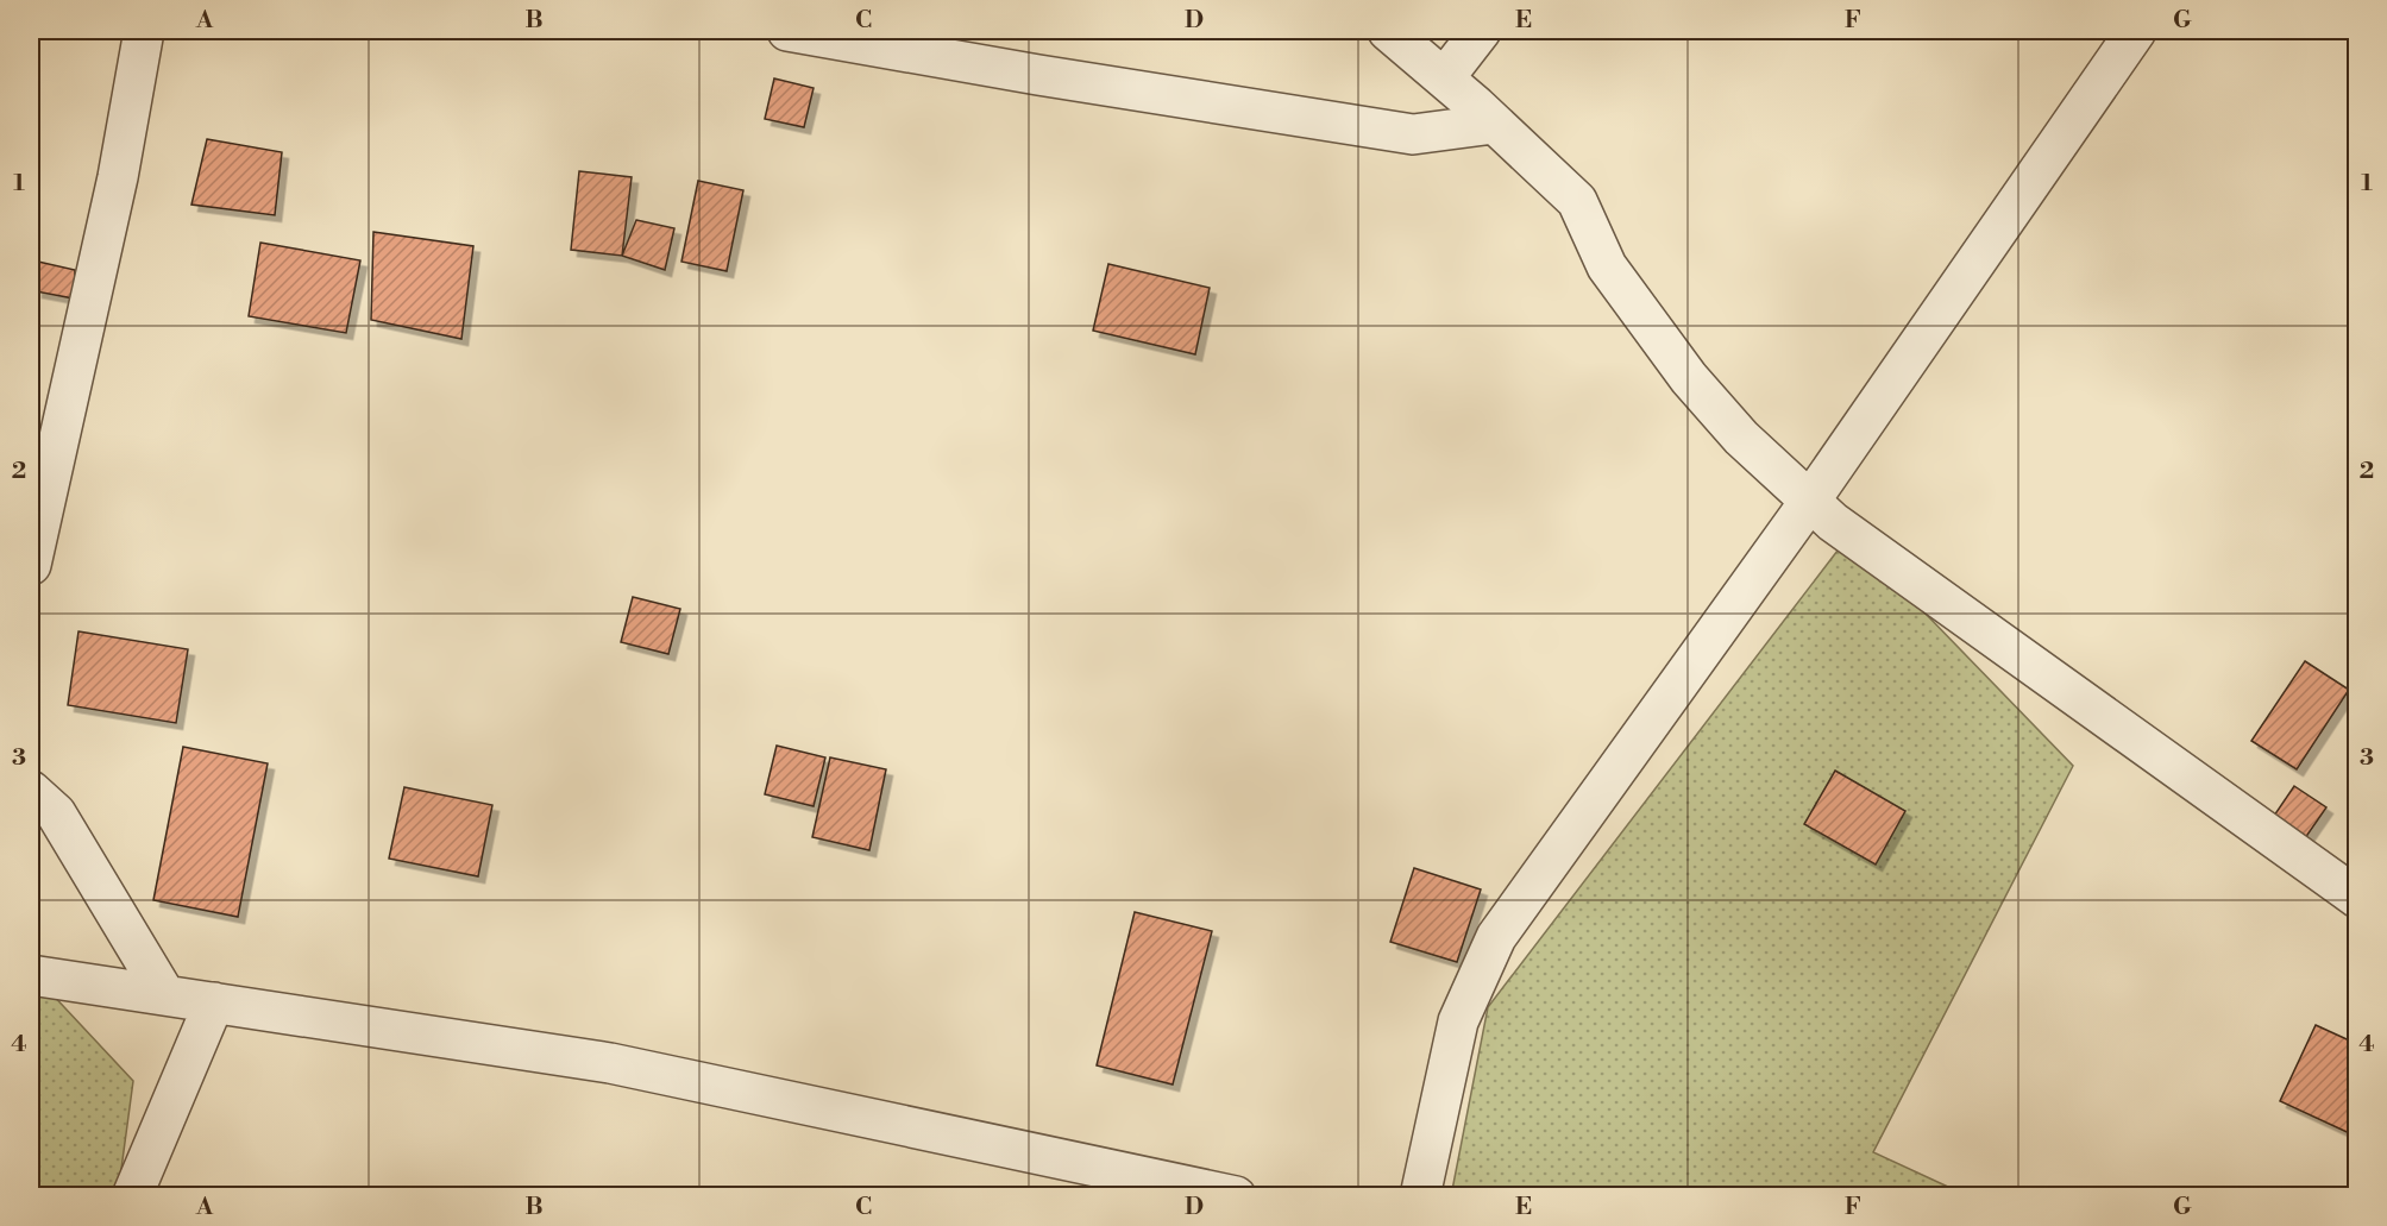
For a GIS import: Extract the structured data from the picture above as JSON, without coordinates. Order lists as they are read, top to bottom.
{
  "grid": {
    "columns": [
      "A",
      "B",
      "C",
      "D",
      "E",
      "F",
      "G"
    ],
    "rows": [
      "1",
      "2",
      "3",
      "4"
    ]
  }
}
